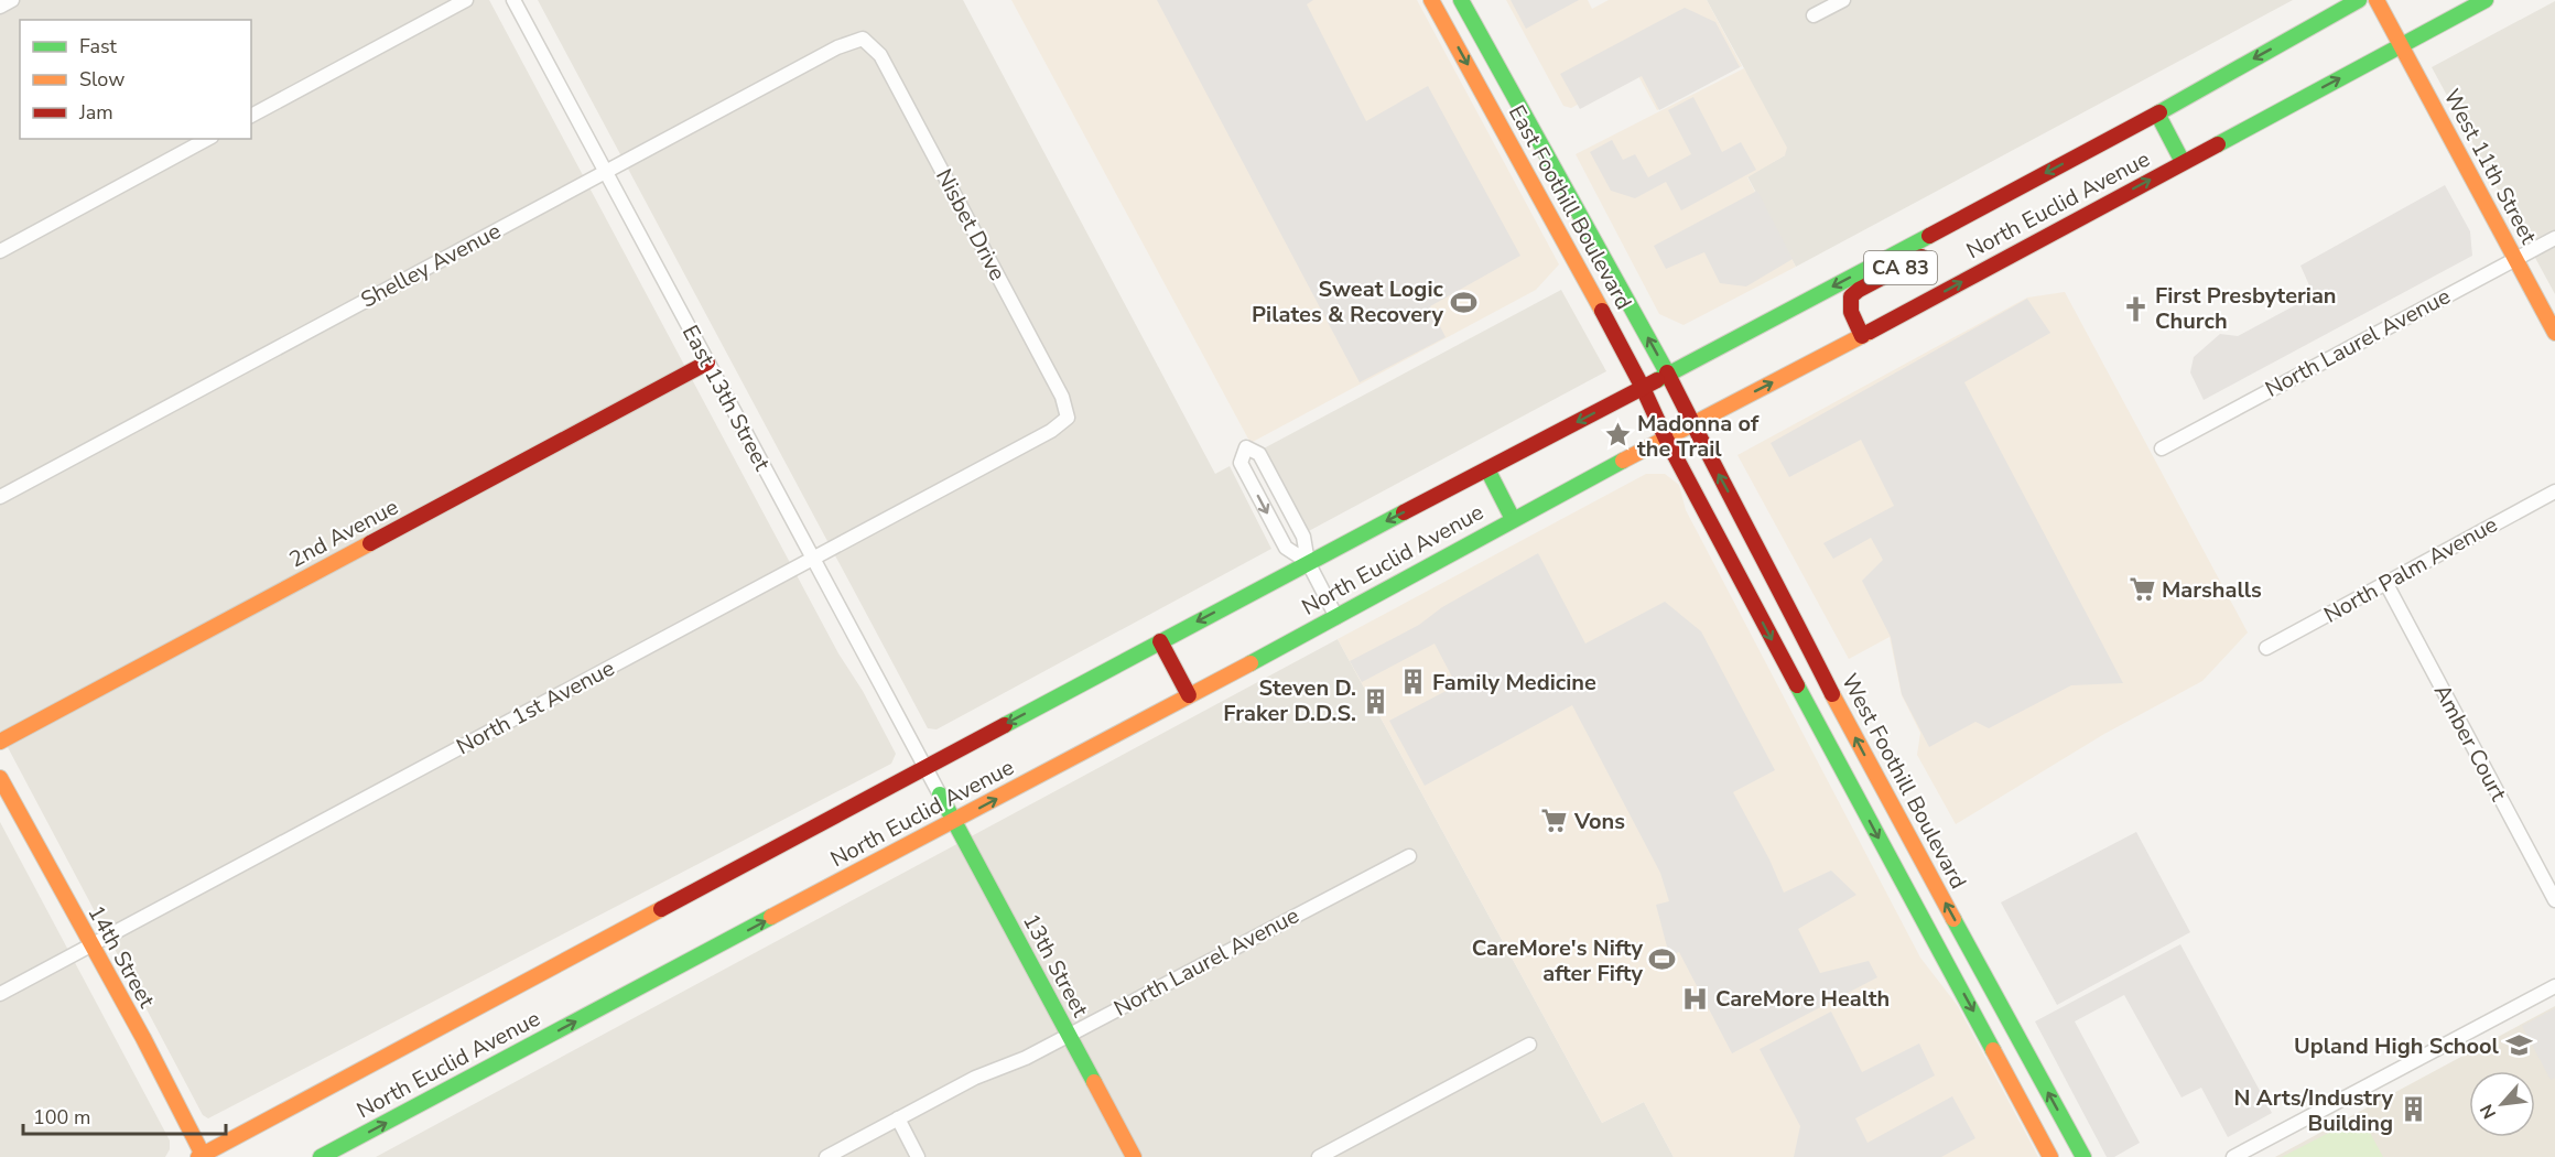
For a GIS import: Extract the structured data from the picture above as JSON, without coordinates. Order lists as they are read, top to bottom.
{
  "streets": {
    "main road": [
      "West 11th Street",
      "North Euclid Avenue",
      "East Foothill Boulevard",
      "CA 83",
      "2nd Avenue",
      "West Foothill Boulevard",
      "14th Street",
      "13th Street"
    ],
    "street": [
      "Nisbet Drive",
      "Shelley Avenue",
      "North Laurel Avenue",
      "East 13th Street",
      "North Palm Avenue",
      "North 1st Avenue",
      "Amber Court"
    ]
  },
  "crossings": [
    ["West 11th Street", "North Euclid Avenue"],
    ["West 11th Street", "North Laurel Avenue"],
    ["North Euclid Avenue", "East Foothill Boulevard"],
    ["North Euclid Avenue", "CA 83"],
    ["North Euclid Avenue", "East 13th Street"],
    ["North Euclid Avenue", "West Foothill Boulevard"],
    ["North Euclid Avenue", "14th Street"],
    ["North Euclid Avenue", "13th Street"],
    ["East Foothill Boulevard", "West Foothill Boulevard"],
    ["Nisbet Drive", "Shelley Avenue"],
    ["Nisbet Drive", "North 1st Avenue"],
    ["Shelley Avenue", "East 13th Street"],
    ["North Laurel Avenue", "13th Street"],
    ["East 13th Street", "2nd Avenue"],
    ["East 13th Street", "North 1st Avenue"],
    ["East 13th Street", "13th Street"],
    ["North Palm Avenue", "Amber Court"],
    ["North 1st Avenue", "14th Street"]
  ],
  "places": {
    "sports": ["Sweat Logic Pilates & Recovery", "CareMore's Nifty after Fifty"],
    "church": ["First Presbyterian Church"],
    "place": ["Madonna of the Trail"],
    "supermarket": ["Marshalls", "Vons"],
    "building": ["Family Medicine", "Steven D. Fraker D.D.S.", "N Arts/Industry Building"],
    "hospital": ["CareMore Health"],
    "school or university": ["Upland High School"]
  },
  "legend": ["Fast", "Slow", "Jam"],
  "scale_bar": "100 m",
  "north": "bottom left"
}
